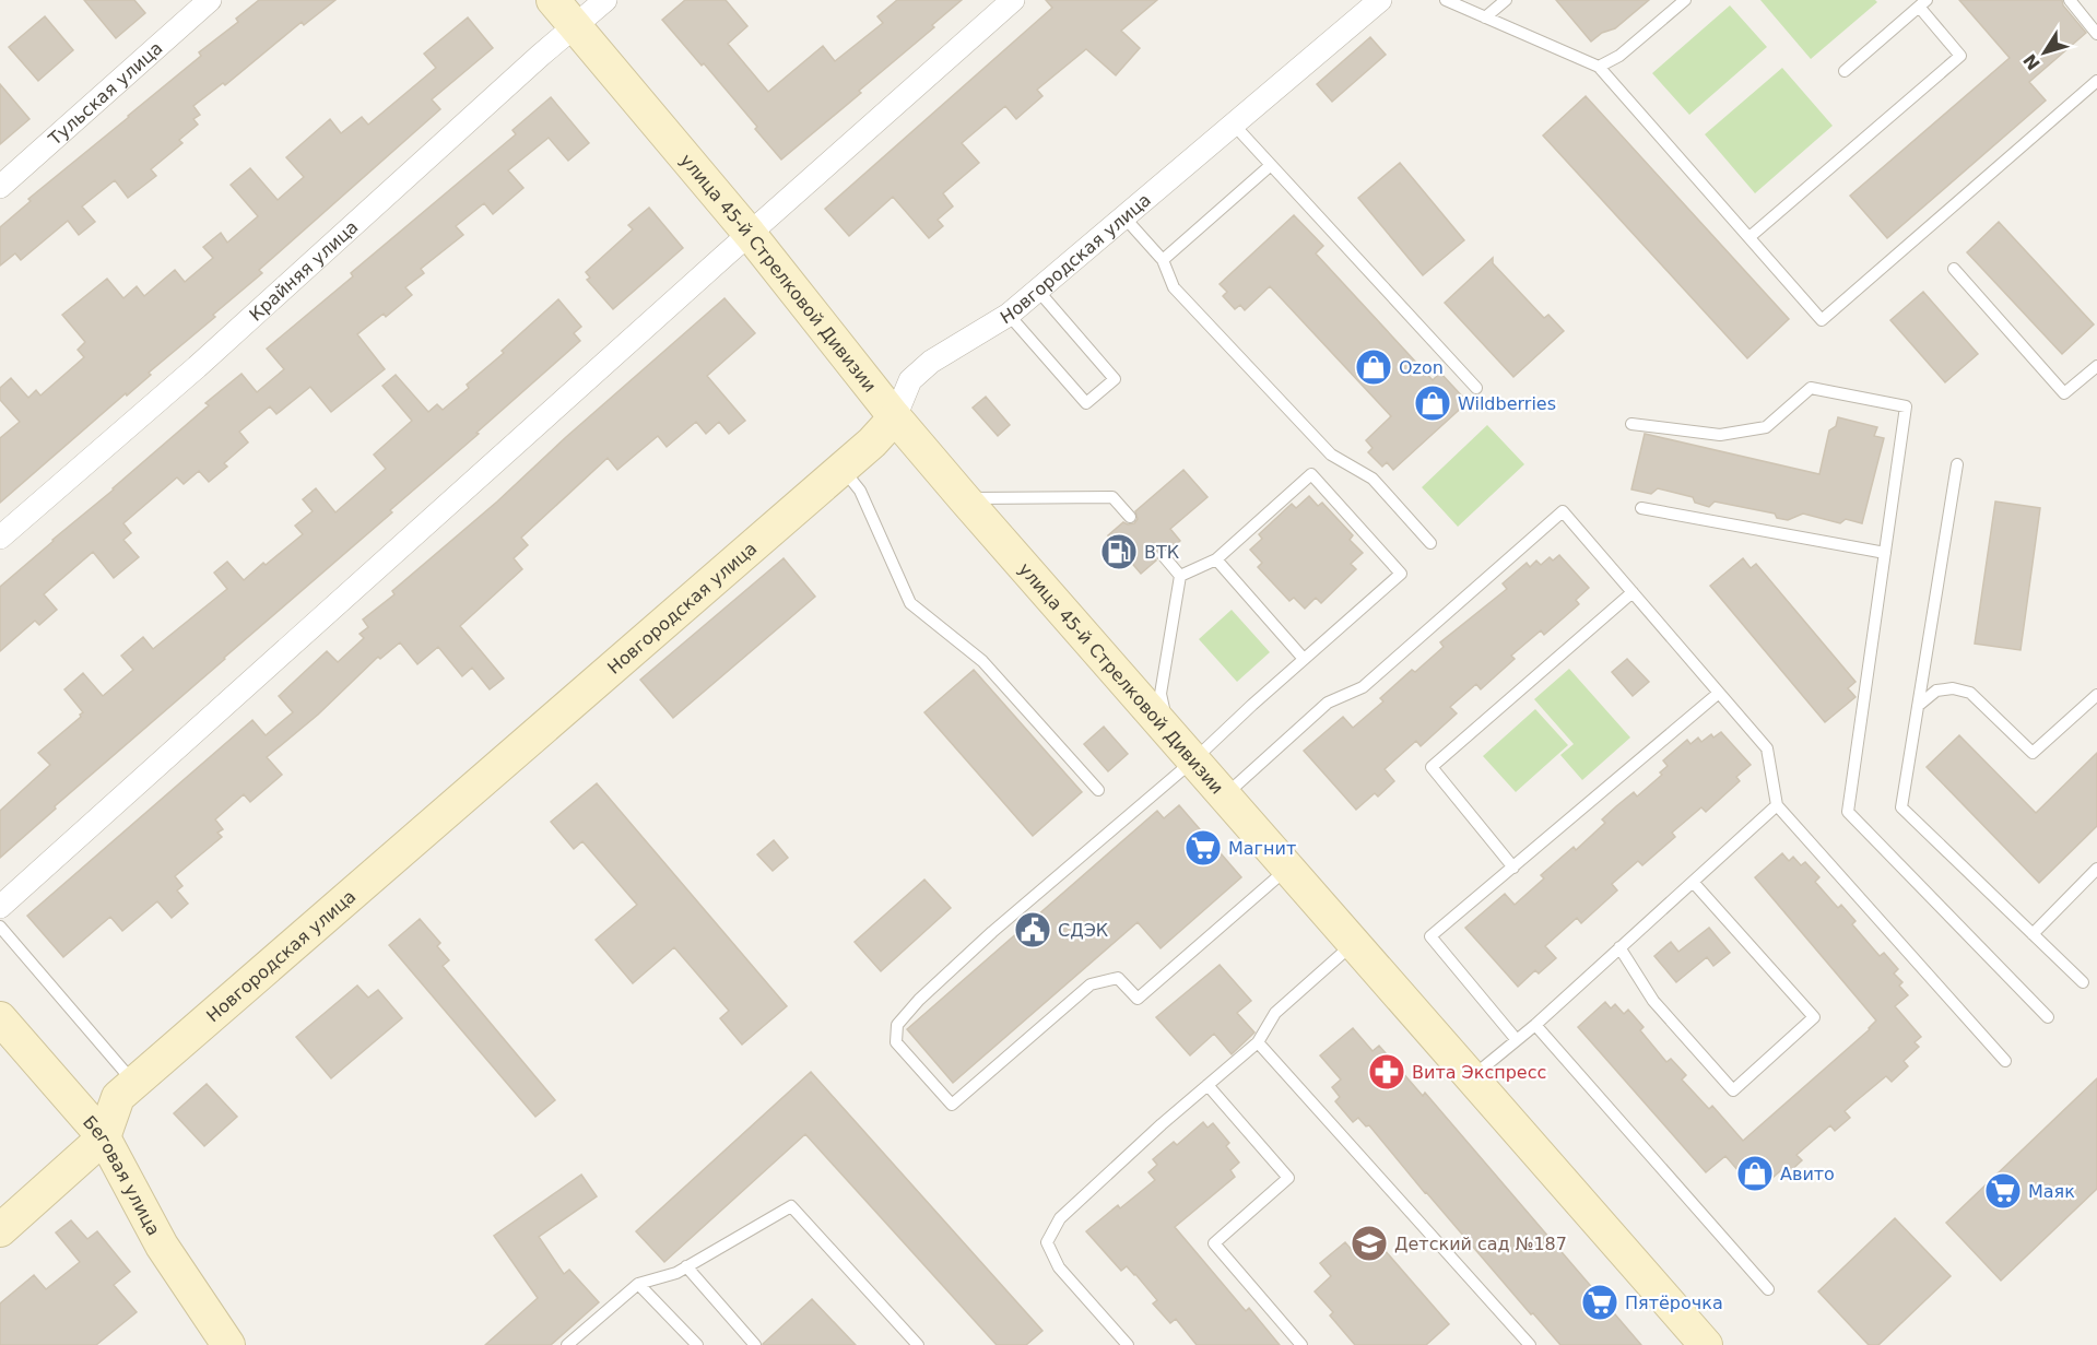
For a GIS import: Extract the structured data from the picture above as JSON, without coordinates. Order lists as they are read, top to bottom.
{
  "streets": {
    "main road": ["Новгородская улица", "улица 45-й Стрелковой Дивизии", "Беговая улица"],
    "street": ["Тульская улица", "Крайняя улица"]
  },
  "crossings": [
    ["Новгородская улица", "улица 45-й Стрелковой Дивизии"],
    ["Новгородская улица", "Беговая улица"],
    ["Крайняя улица", "улица 45-й Стрелковой Дивизии"]
  ],
  "places": {
    "shop": ["Ozon", "Wildberries", "Авито"],
    "fuel station": ["ВТК"],
    "supermarket": ["Магнит", "Маяк", "Пятёрочка"],
    "public building": ["СДЭК"],
    "pharmacy": ["Вита Экспресс"],
    "school or university": ["Детский сад №187"]
  },
  "north": "bottom left"
}
